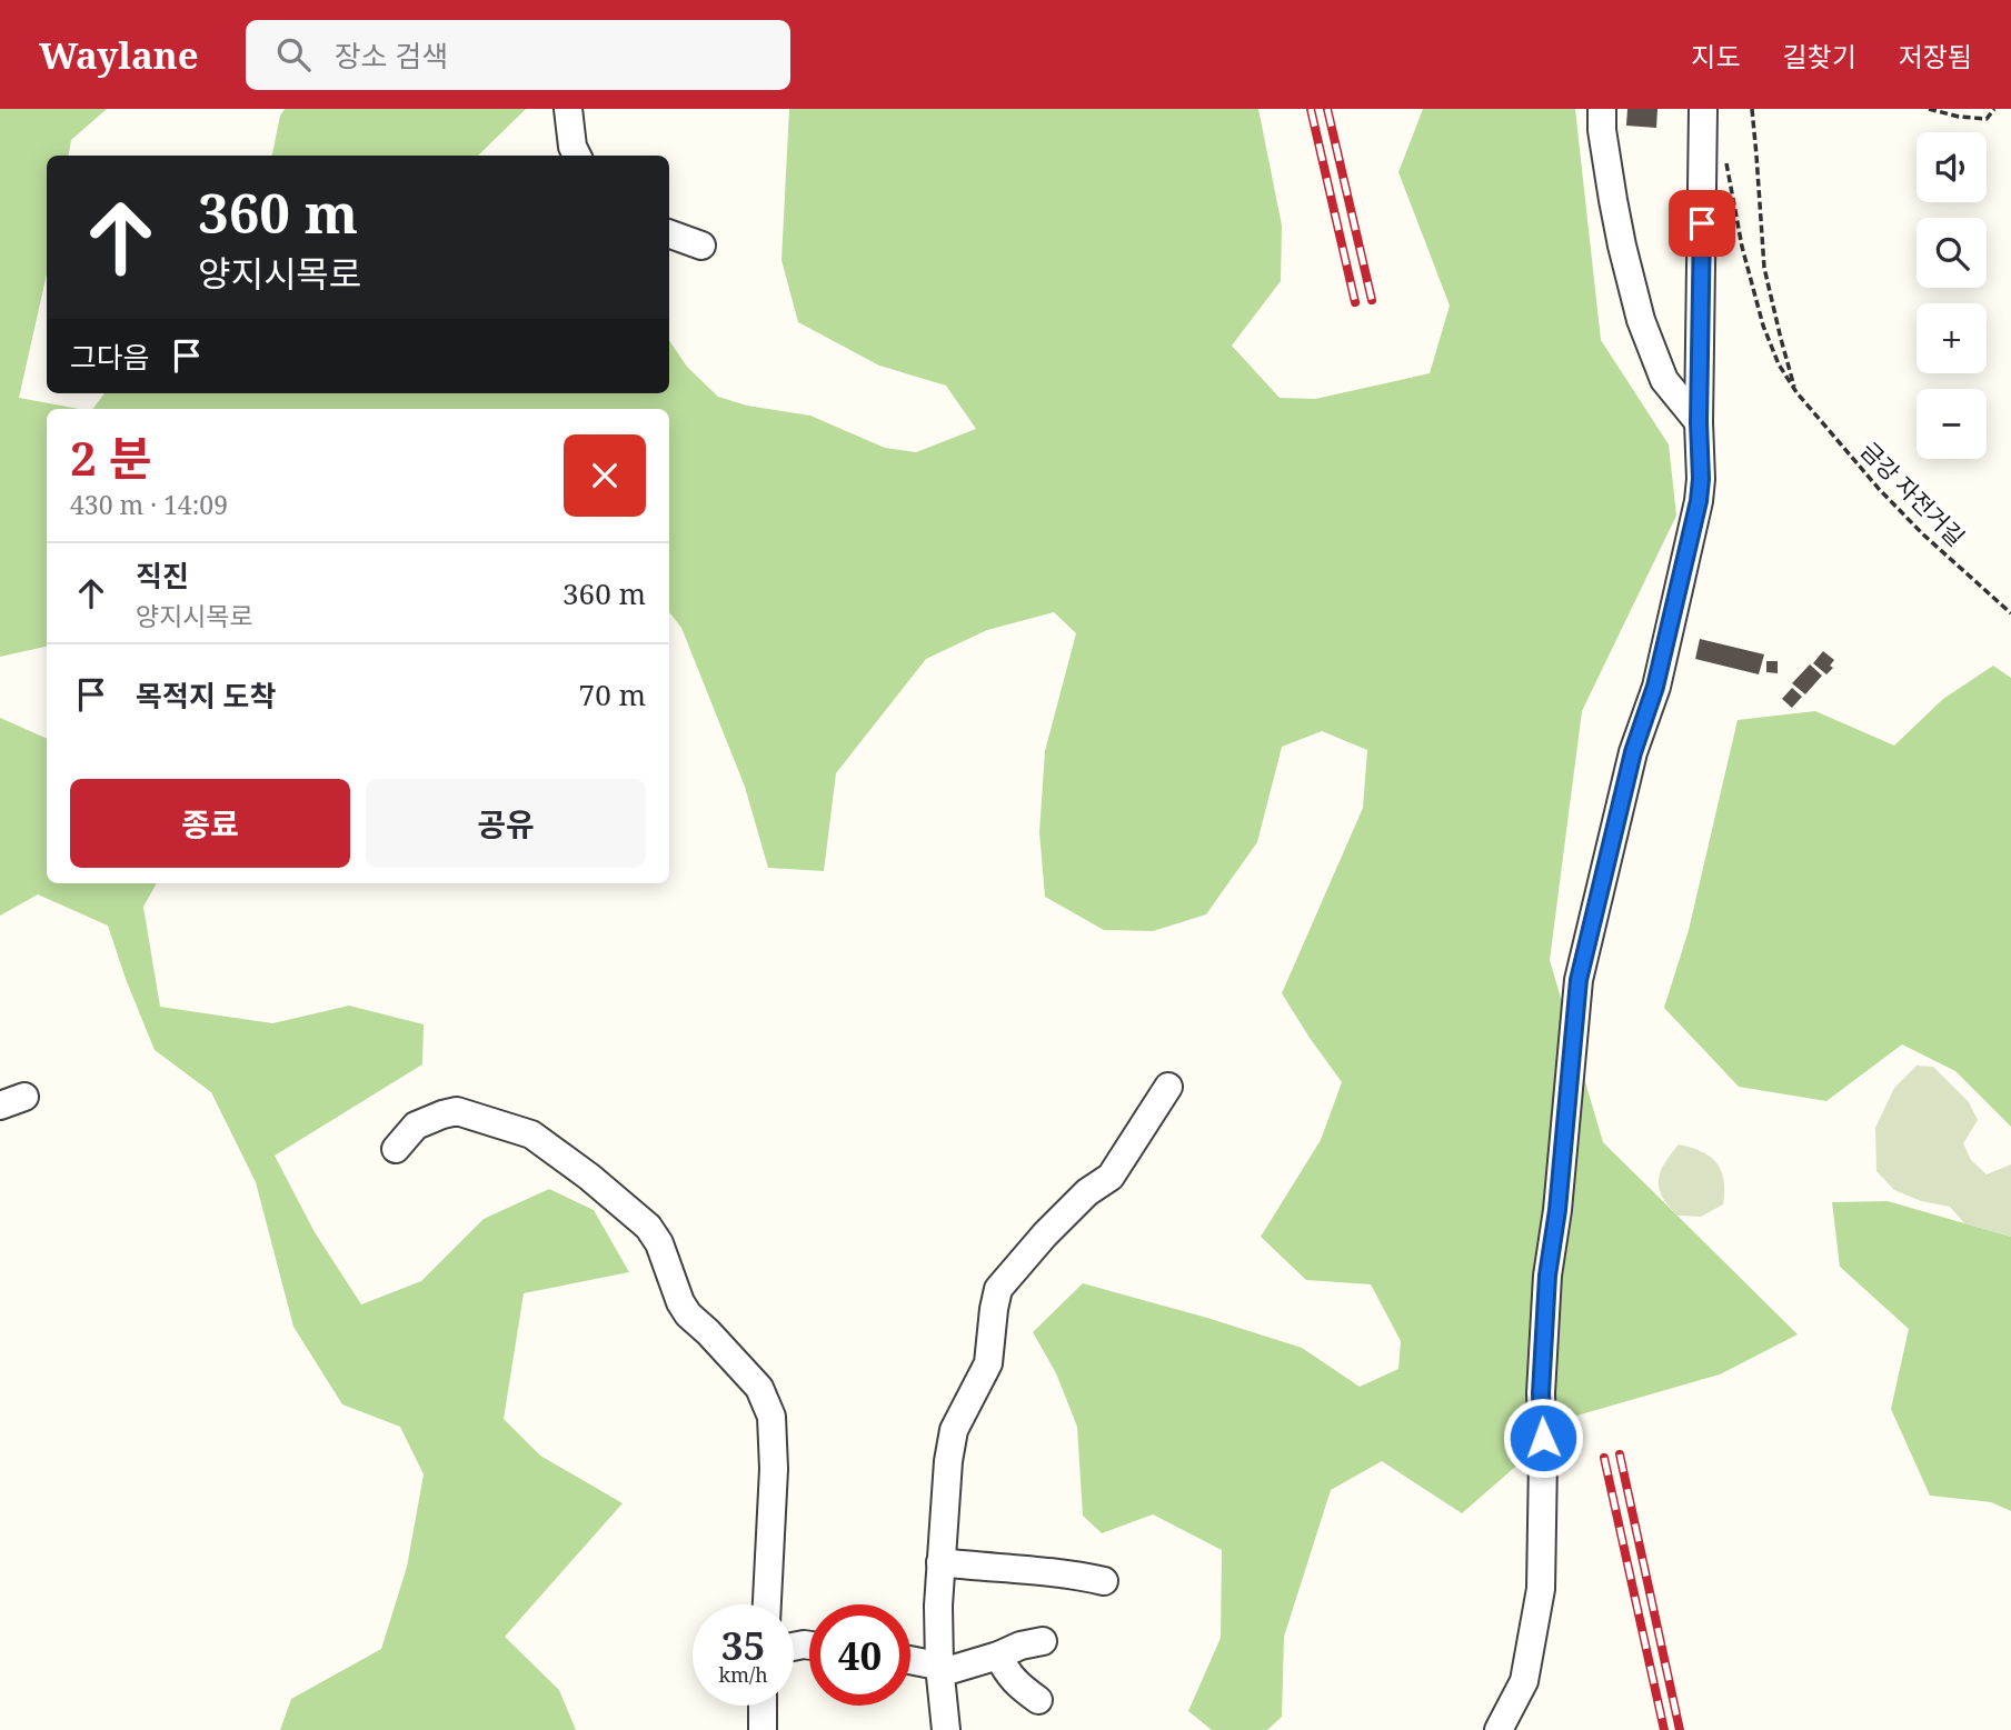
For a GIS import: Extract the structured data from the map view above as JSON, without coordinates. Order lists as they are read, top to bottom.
{
  "streets": {
    "path": ["금강 자전거길"]
  },
  "page": {
    "header": "Waylane",
    "search": "장소 검색",
    "nav": ["지도", "길찾기", "저장됨"],
    "map_buttons": ["+", "−"],
    "turn": ["360 m", "양지시목로"],
    "then": "그다음",
    "heading": ["2 분", "430 m · 14:09"],
    "list": [
      {
        "name": "직진",
        "note": "양지시목로",
        "value": "360 m"
      },
      {
        "name": "목적지 도착",
        "value": "70 m"
      }
    ],
    "buttons": ["종료", "공유"],
    "speed": "35 km/h",
    "limit": "40"
  }
}
